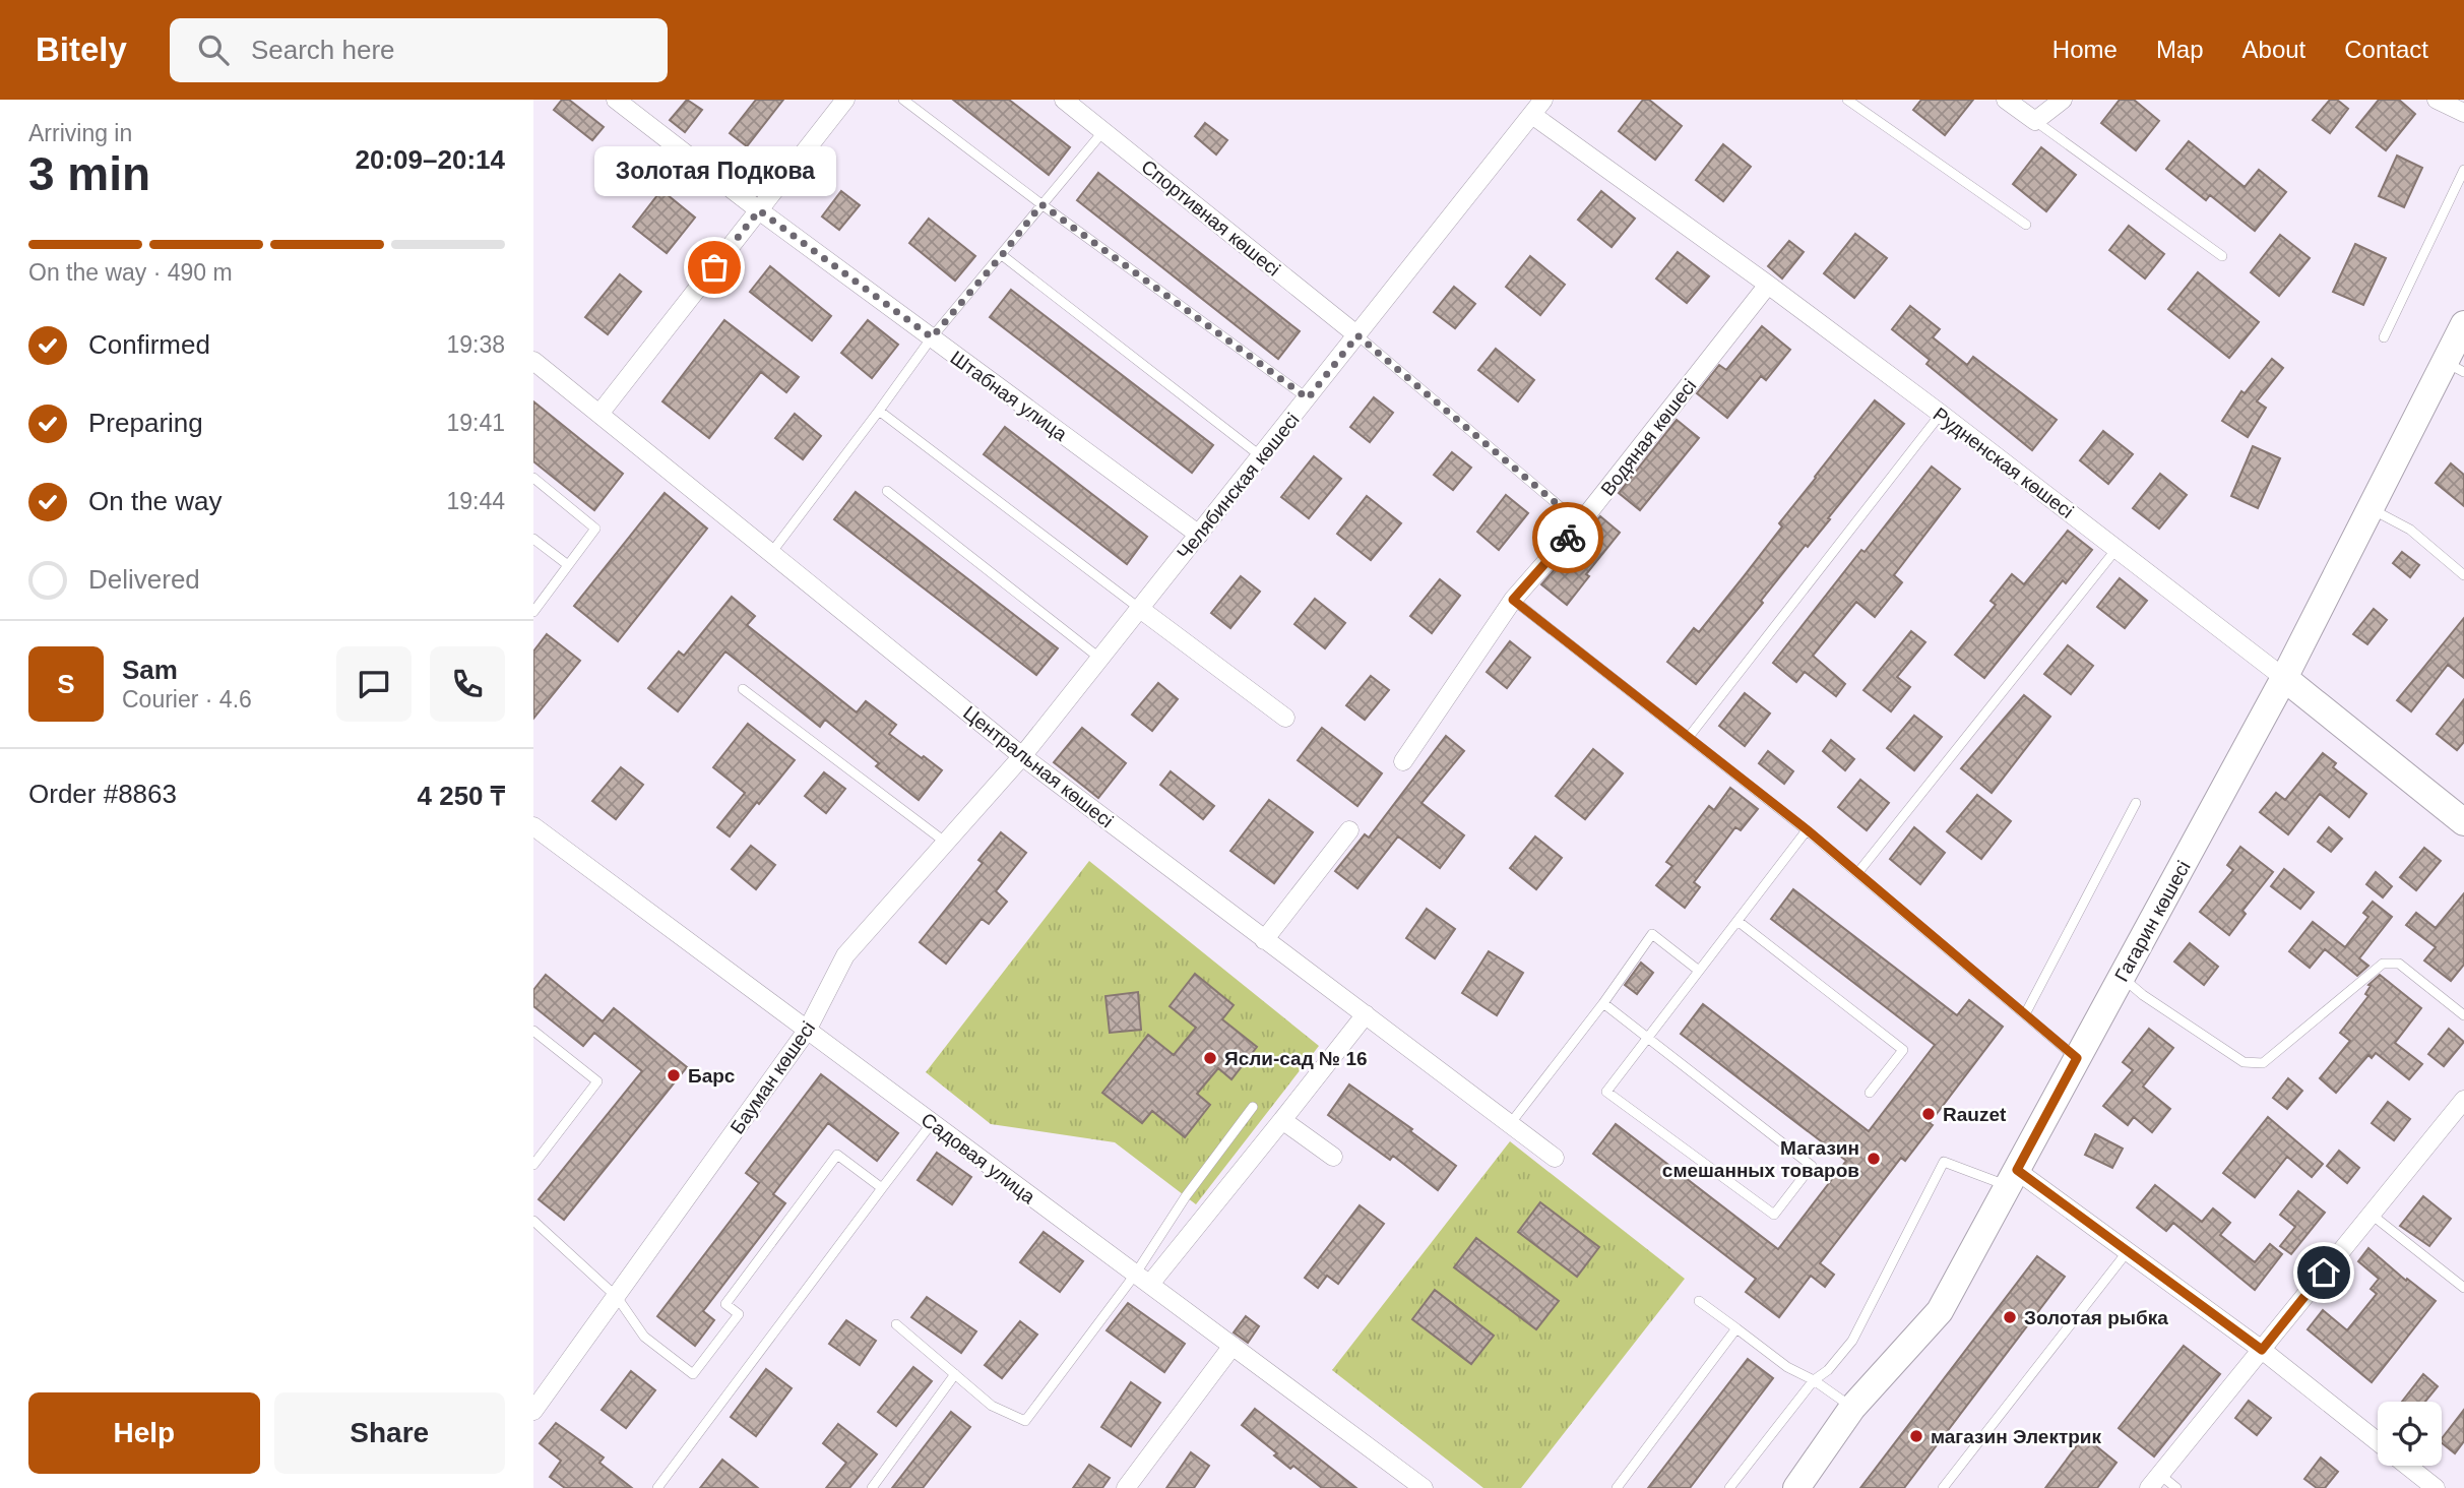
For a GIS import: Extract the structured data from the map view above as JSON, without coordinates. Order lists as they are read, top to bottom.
{
  "streets": {
    "street": [
      "Спортивная көшесі",
      "Штабная улица",
      "Водяная көшесі",
      "Рудненская көшесі",
      "Челябинская көшесі",
      "Центральная көшесі",
      "Гагарин көшесі",
      "Бауман көшесі",
      "Садовая улица"
    ]
  },
  "crossings": [
    ["Спортивная көшесі", "Челябинская көшесі"],
    ["Штабная улица", "Челябинская көшесі"],
    ["Водяная көшесі", "Рудненская көшесі"],
    ["Рудненская көшесі", "Челябинская көшесі"],
    ["Рудненская көшесі", "Гагарин көшесі"],
    ["Челябинская көшесі", "Центральная көшесі"],
    ["Челябинская көшесі", "Бауман көшесі"],
    ["Центральная көшесі", "Бауман көшесі"],
    ["Бауман көшесі", "Садовая улица"]
  ],
  "places": [
    "Золотая Подкова",
    "Ясли-сад № 16",
    "Барс",
    "Rauzet",
    "Магазин смешанных товаров",
    "Золотая рыбка",
    "магазин Электрик"
  ],
  "page": {
    "header": "Bitely",
    "search": "Search here",
    "nav": [
      "Home",
      "Map",
      "About",
      "Contact"
    ],
    "heading": ["3 min", "Arriving in", "20:09–20:14"],
    "panel": [
      "Sam",
      "Courier · 4.6",
      "Order #8863",
      "4 250 ₸"
    ],
    "bubble": "Золотая Подкова",
    "bar": "On the way · 490 m",
    "list": [
      ["Confirmed", "19:38"],
      ["Preparing", "19:41"],
      ["On the way", "19:44"],
      "Delivered"
    ],
    "round": "S",
    "buttons": ["Help", "Share"]
  }
}
